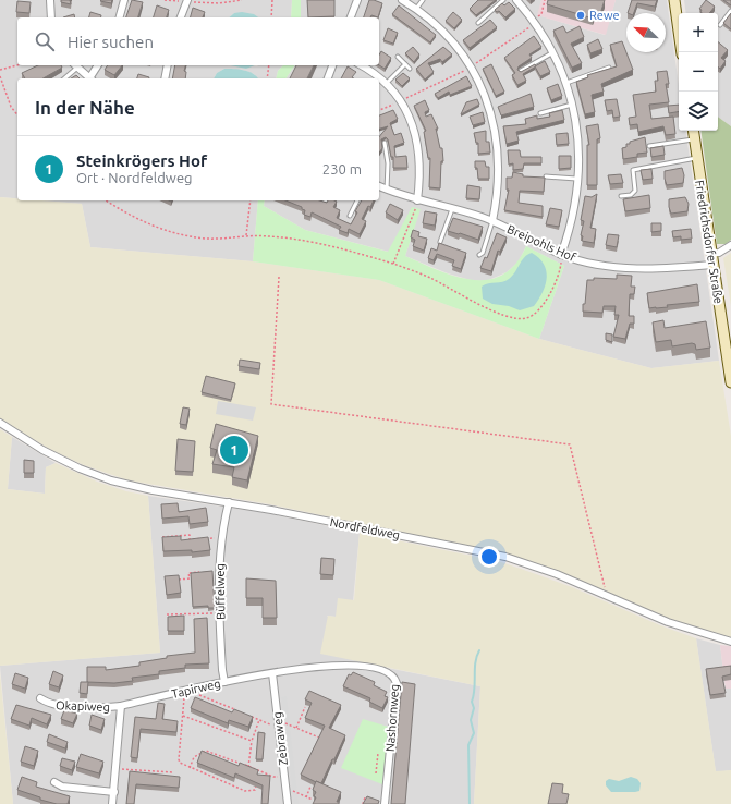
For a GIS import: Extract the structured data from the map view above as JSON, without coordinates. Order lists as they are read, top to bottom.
{
  "streets": {
    "main road": ["Friedrichsdorfer Straße"],
    "street": [
      "Breipohls Hof",
      "Nordfeldweg",
      "Büffelweg",
      "Tapirweg",
      "Okapiweg",
      "Nashornweg",
      "Zebraweg"
    ]
  },
  "crossings": [
    ["Friedrichsdorfer Straße", "Breipohls Hof"],
    ["Nordfeldweg", "Büffelweg"],
    ["Büffelweg", "Tapirweg"],
    ["Tapirweg", "Okapiweg"],
    ["Tapirweg", "Nashornweg"],
    ["Tapirweg", "Zebraweg"],
    ["Nashornweg", "Zebraweg"]
  ],
  "places": ["Rewe"],
  "north": "top left",
  "page": {
    "map_buttons": ["+", "−"],
    "search": "Hier suchen",
    "heading": "In der Nähe",
    "list": [
      {
        "mark": "1",
        "name": "Steinkrögers Hof",
        "note": "Ort · Nordfeldweg",
        "value": "230 m"
      }
    ],
    "pins": "1"
  }
}
